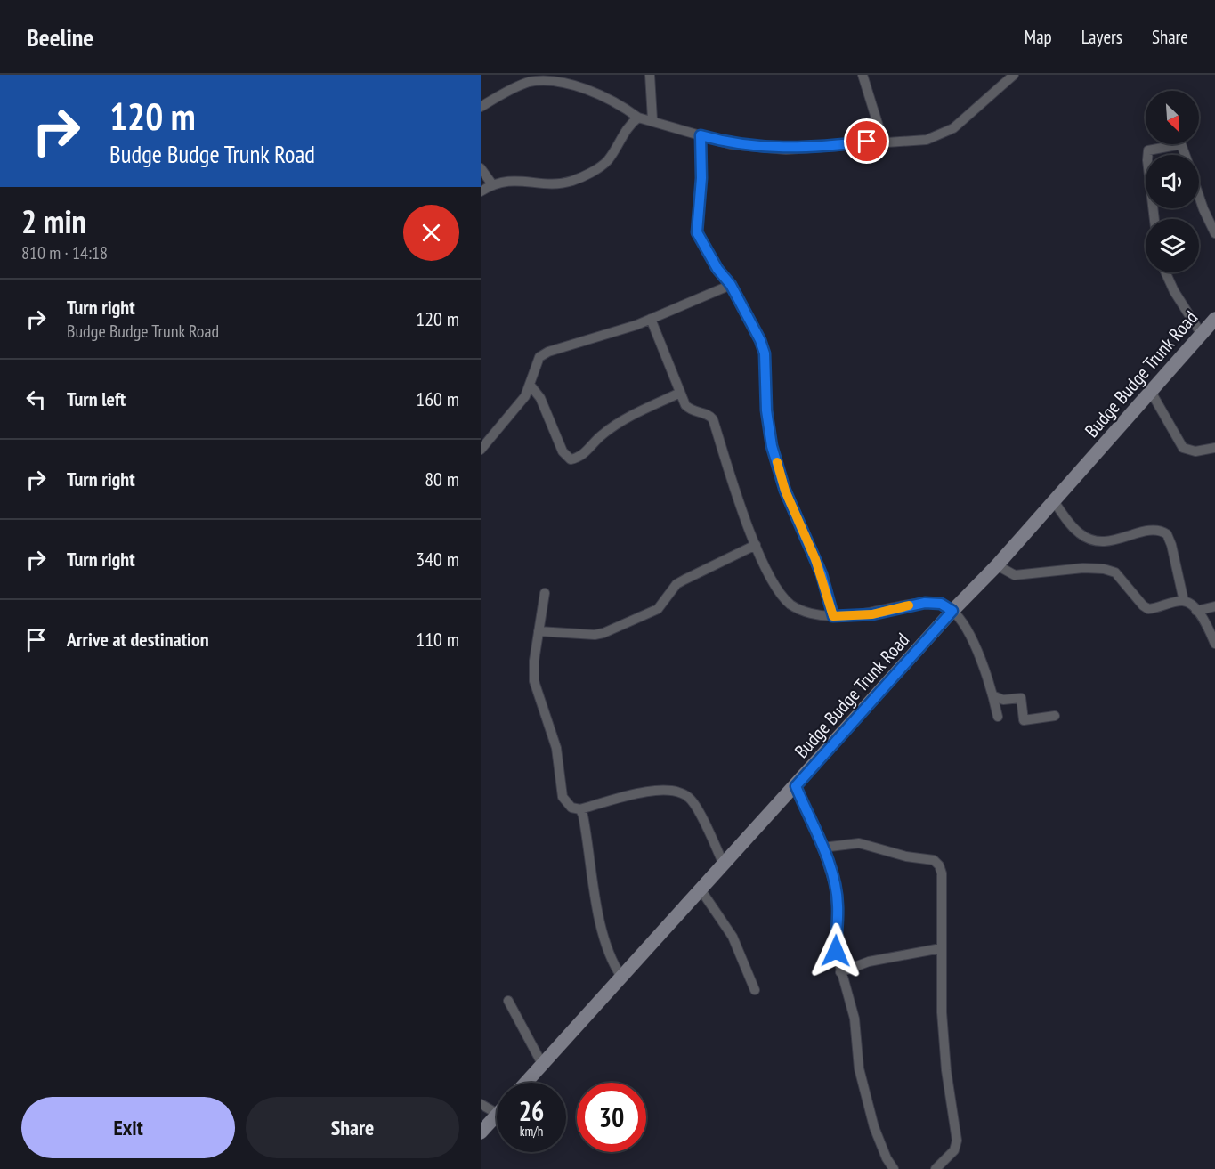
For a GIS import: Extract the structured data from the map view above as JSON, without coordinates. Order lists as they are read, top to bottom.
{
  "streets": {
    "main road": ["Budge Budge Trunk Road"]
  },
  "north": "bottom right",
  "page": {
    "header": "Beeline",
    "nav": ["Map", "Layers", "Share"],
    "turn": ["120 m", "Budge Budge Trunk Road"],
    "heading": ["2 min", "810 m · 14:18"],
    "list": [
      {
        "name": "Turn right",
        "note": "Budge Budge Trunk Road",
        "value": "120 m"
      },
      {
        "name": "Turn left",
        "value": "160 m"
      },
      {
        "name": "Turn right",
        "value": "80 m"
      },
      {
        "name": "Turn right",
        "value": "340 m"
      },
      {
        "name": "Arrive at destination",
        "value": "110 m"
      }
    ],
    "speed": "26 km/h",
    "limit": "30",
    "buttons": ["Exit", "Share"]
  }
}
